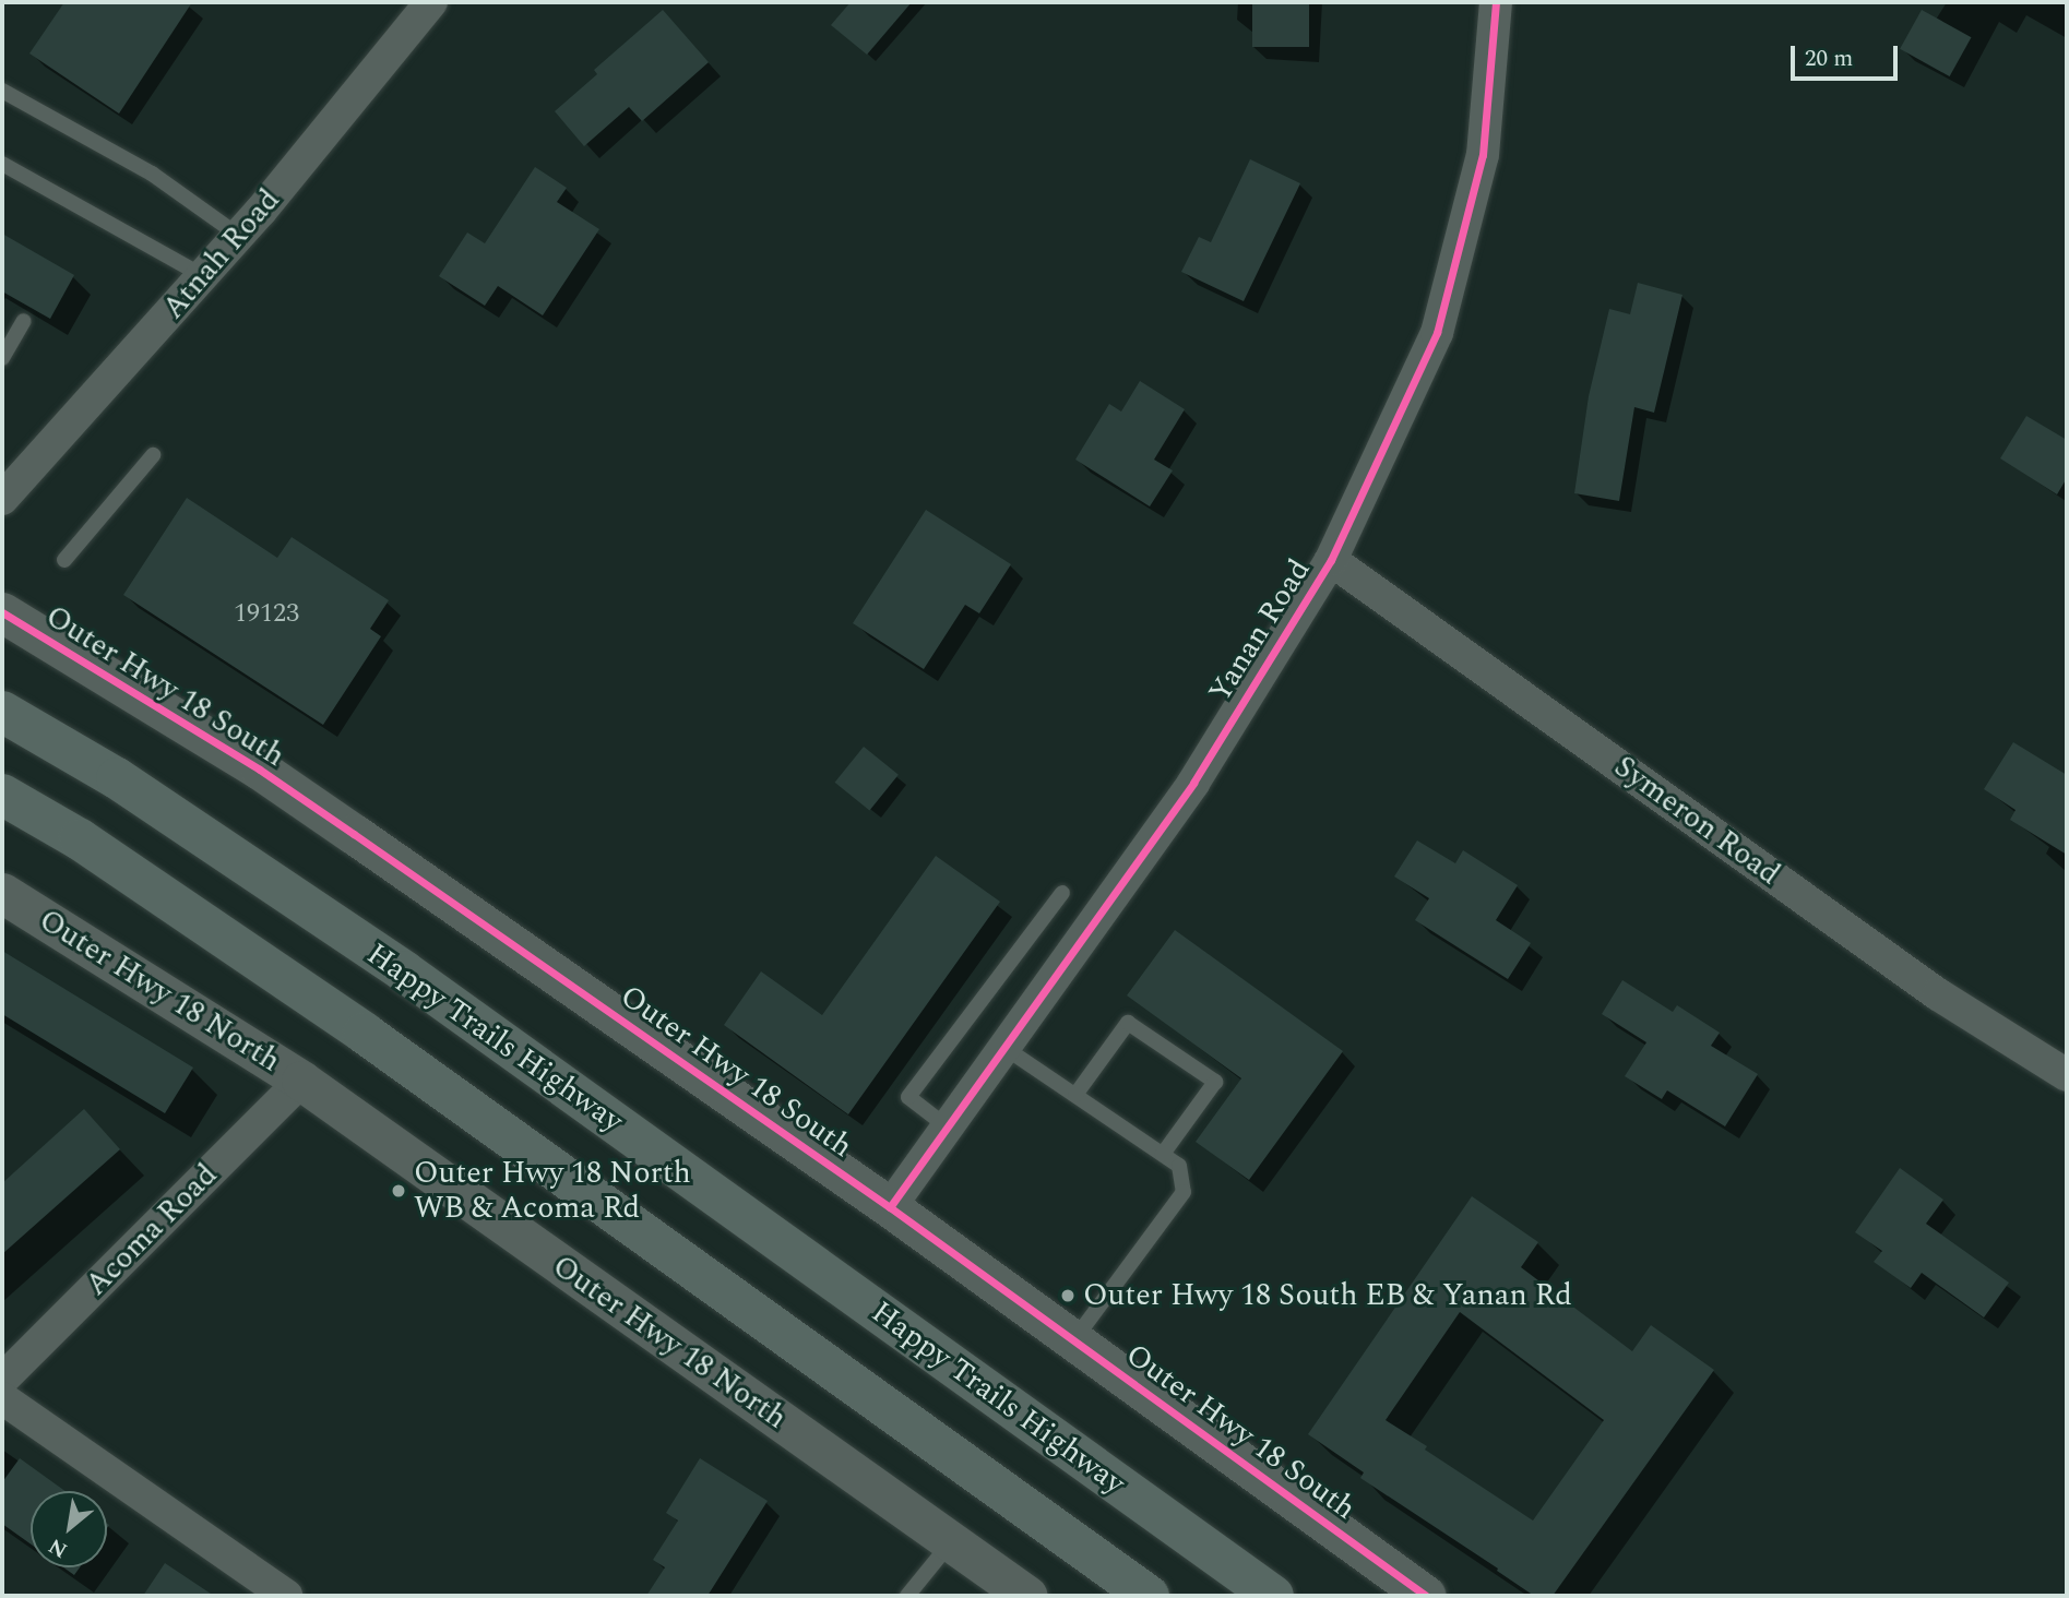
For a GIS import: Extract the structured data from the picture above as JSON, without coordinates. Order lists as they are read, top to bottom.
{
  "streets": {
    "main road": ["Happy Trails Highway"],
    "street": [
      "Atnah Road",
      "Yanan Road",
      "Outer Hwy 18 South",
      "Symeron Road",
      "Outer Hwy 18 North",
      "Acoma Road"
    ]
  },
  "crossings": [
    ["Yanan Road", "Outer Hwy 18 South"],
    ["Yanan Road", "Symeron Road"],
    ["Outer Hwy 18 North", "Acoma Road"]
  ],
  "places": ["Outer Hwy 18 North WB & Acoma Rd", "Outer Hwy 18 South EB & Yanan Rd"],
  "house_numbers": ["19123"],
  "scale_bar": "20 m",
  "north": "bottom left"
}
